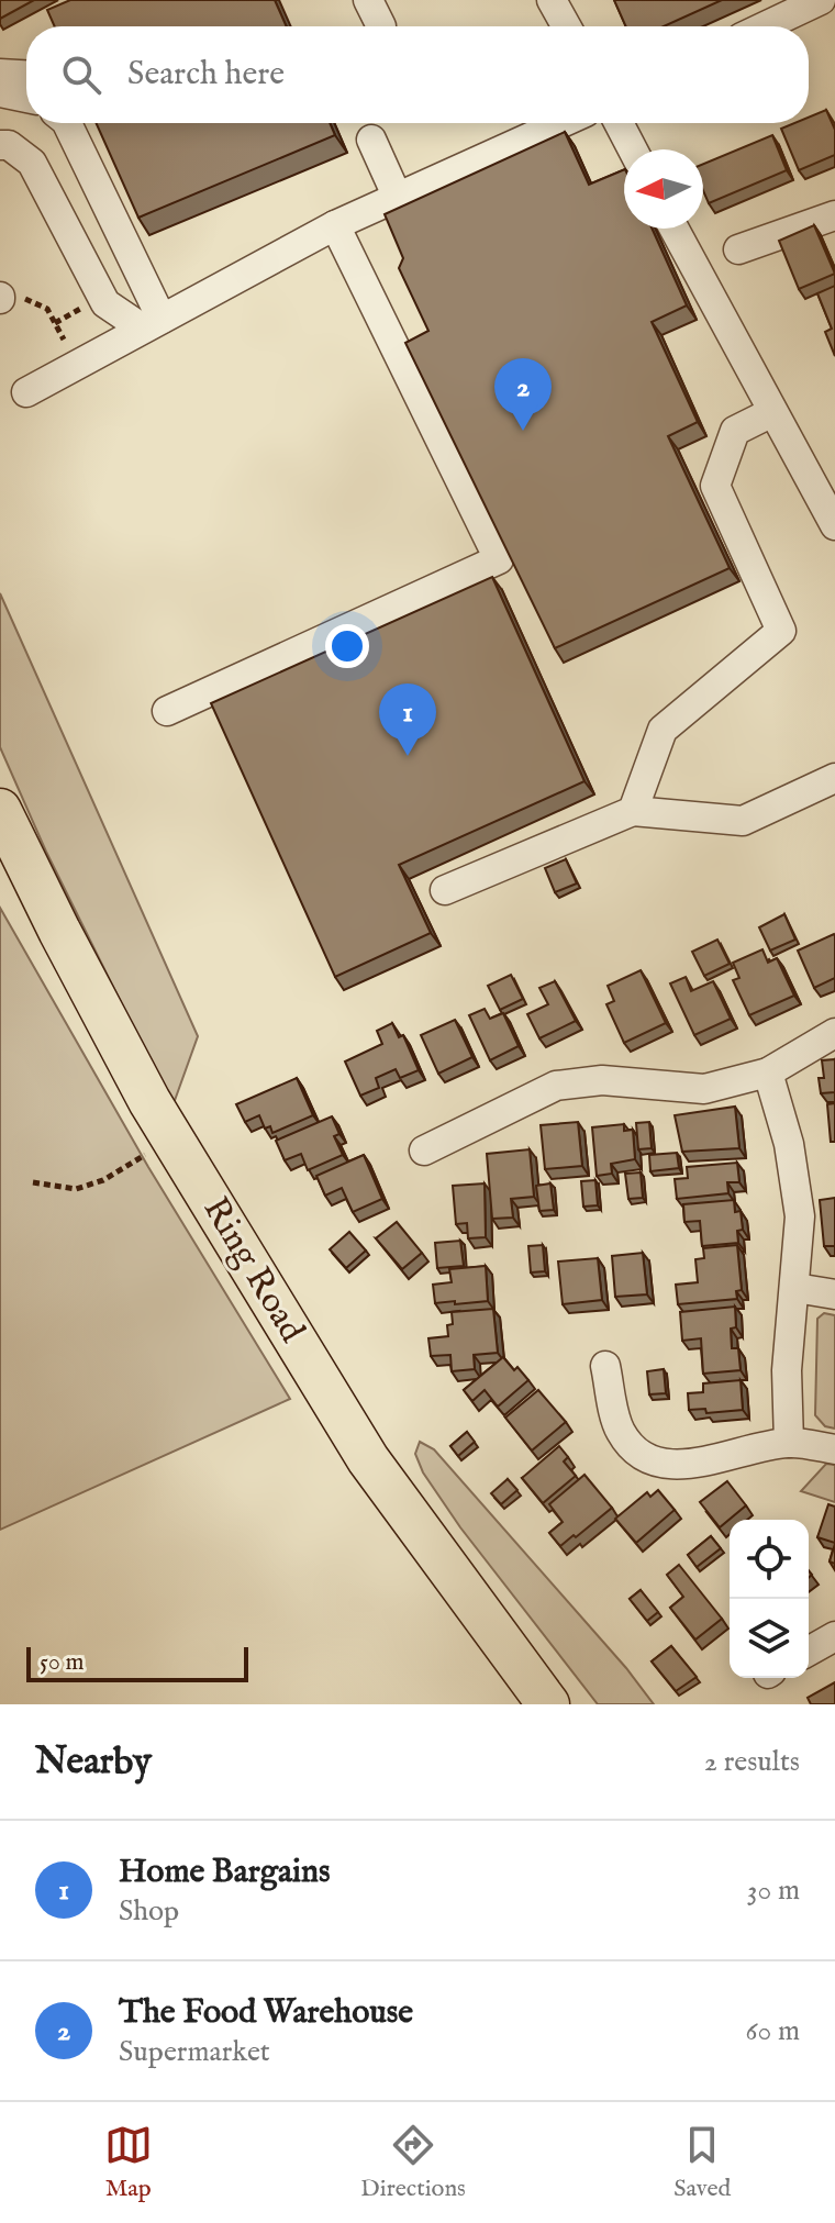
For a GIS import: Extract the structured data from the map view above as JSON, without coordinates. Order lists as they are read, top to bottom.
{
  "streets": {
    "highway": ["Ring Road"]
  },
  "scale_bar": "50 m",
  "north": "left",
  "page": {
    "search": "Search here",
    "pins": ["2", "1"],
    "scale": "50 m",
    "heading": ["Nearby", "2 results"],
    "list": [
      {
        "mark": "1",
        "name": "Home Bargains",
        "note": "Shop",
        "value": "30 m"
      },
      {
        "mark": "2",
        "name": "The Food Warehouse",
        "note": "Supermarket",
        "value": "60 m"
      }
    ],
    "nav": ["Map", "Directions", "Saved"]
  }
}
